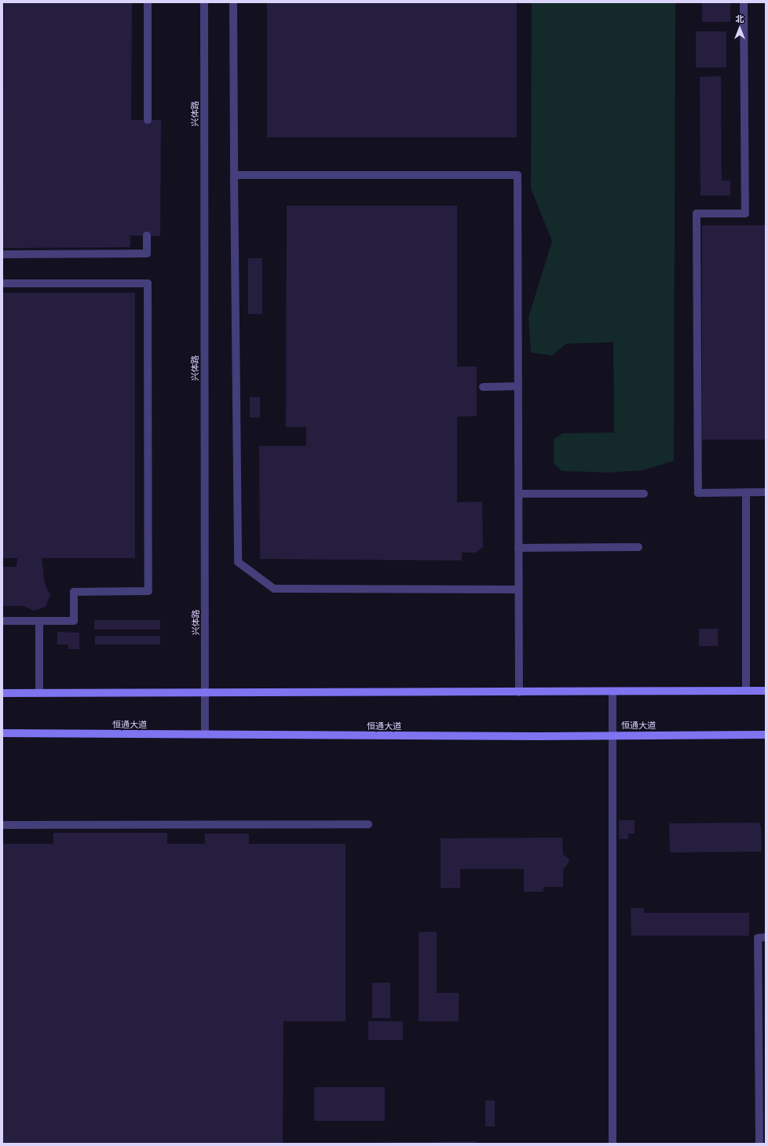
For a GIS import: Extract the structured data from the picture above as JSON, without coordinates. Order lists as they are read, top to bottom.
{
  "streets": {
    "main road": ["恒通大道"],
    "lane": ["兴体路"]
  },
  "crossings": [
    ["兴体路", "恒通大道"]
  ],
  "north": "top"
}
